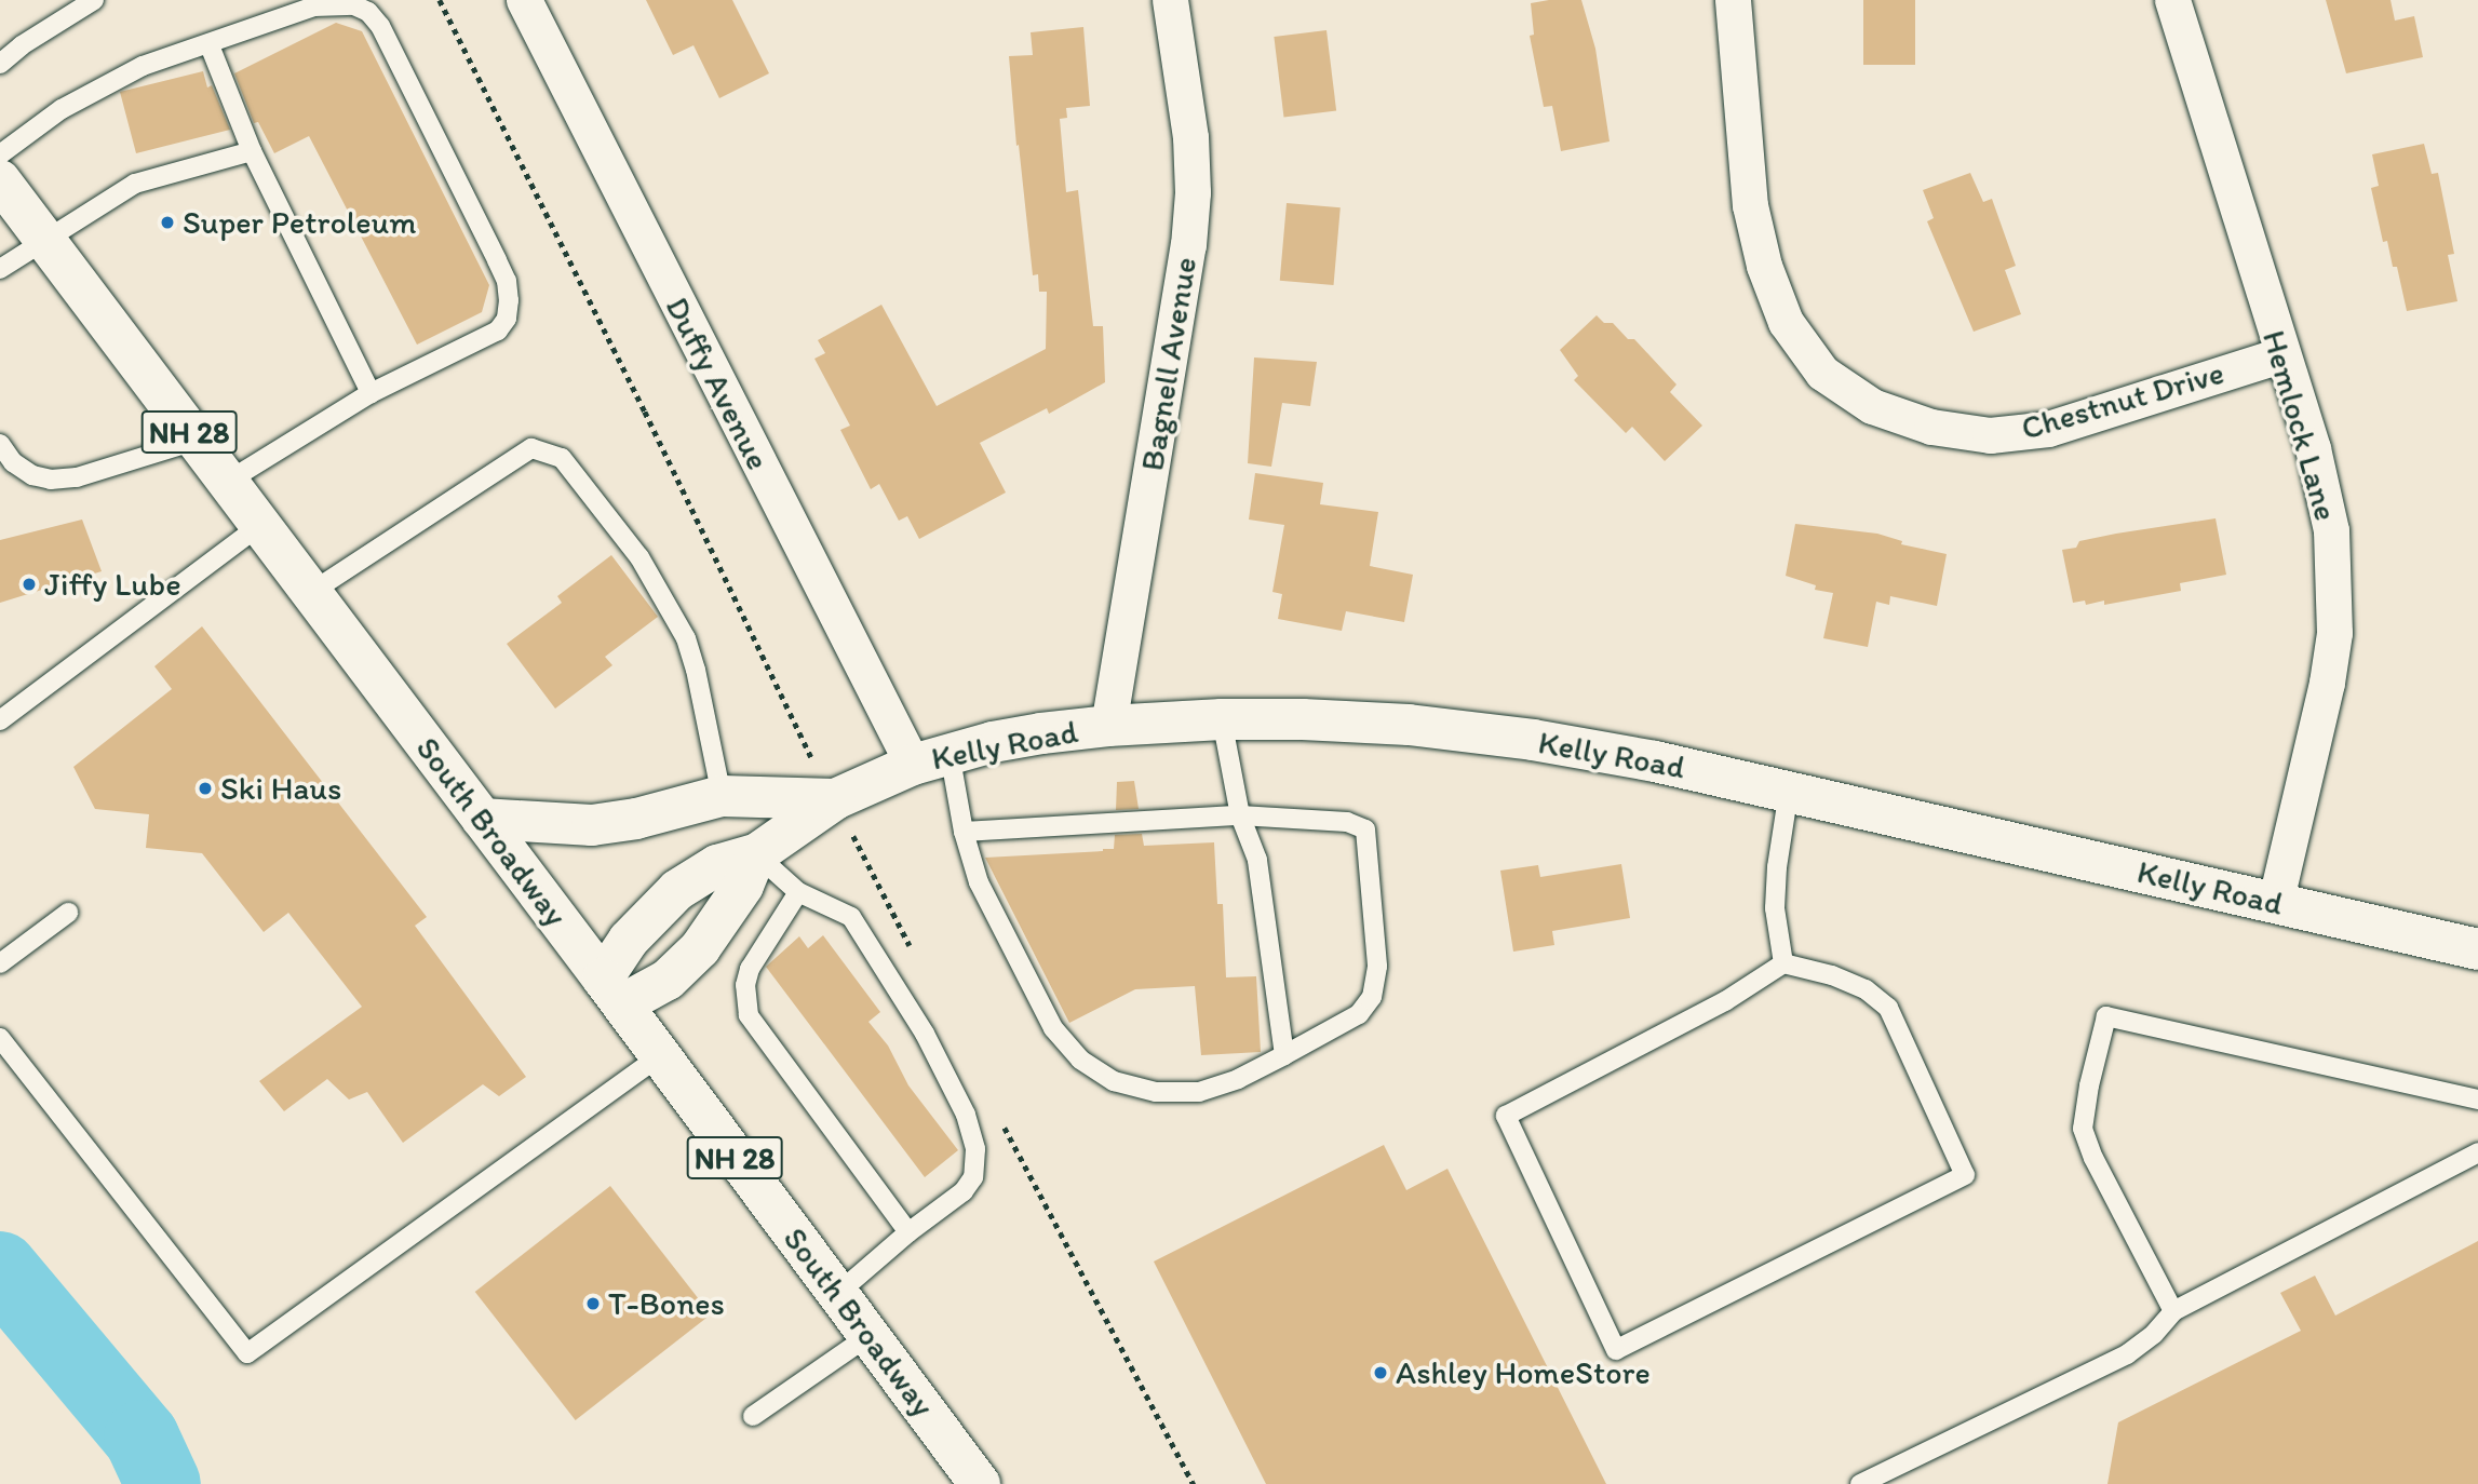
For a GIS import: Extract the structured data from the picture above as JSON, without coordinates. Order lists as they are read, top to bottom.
{
  "streets": {
    "street": [
      "Bagnell Avenue",
      "Duffy Avenue",
      "Chestnut Drive",
      "Hemlock Lane",
      "NH 28",
      "Kelly Road",
      "South Broadway"
    ]
  },
  "crossings": [
    ["Bagnell Avenue", "Kelly Road"],
    ["Duffy Avenue", "Kelly Road"],
    ["Chestnut Drive", "Hemlock Lane"],
    ["Hemlock Lane", "Kelly Road"],
    ["Kelly Road", "South Broadway"]
  ],
  "places": [
    "Super Petroleum",
    "Jiffy Lube",
    "Ski Haus",
    "T-Bones",
    "Ashley HomeStore"
  ]
}
